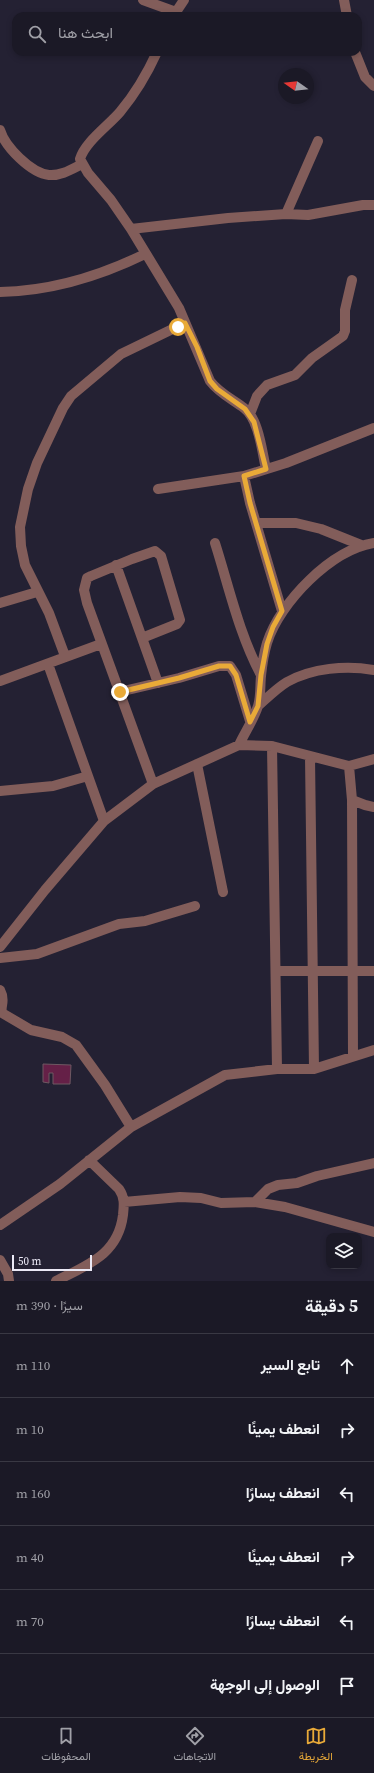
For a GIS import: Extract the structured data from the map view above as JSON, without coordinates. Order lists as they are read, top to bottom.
{
  "scale_bar": "50 m",
  "north": "left",
  "page": {
    "search": "ابحث هنا",
    "scale": "50 m",
    "heading": ["5 دقيقة", "سيرًا · 390 m"],
    "list": [
      ["تابع السير", "110 m"],
      ["انعطف يمينًا", "10 m"],
      ["انعطف يسارًا", "160 m"],
      ["انعطف يمينًا", "40 m"],
      ["انعطف يسارًا", "70 m"],
      "الوصول إلى الوجهة"
    ],
    "nav": ["الخريطة", "الاتجاهات", "المحفوظات"]
  }
}
